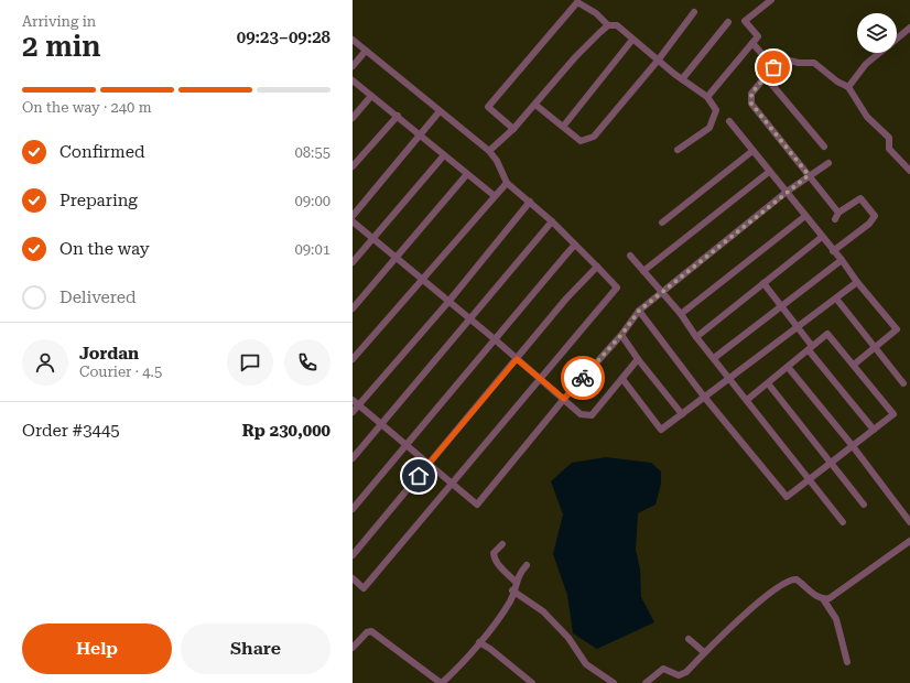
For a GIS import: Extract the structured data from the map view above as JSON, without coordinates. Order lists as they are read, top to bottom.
{
  "page": {
    "heading": ["2 min", "Arriving in", "09:23–09:28"],
    "panel": [
      "Jordan",
      "Courier · 4.5",
      "Order #3445",
      "Rp 230,000"
    ],
    "bar": "On the way · 240 m",
    "list": [
      ["Confirmed", "08:55"],
      ["Preparing", "09:00"],
      ["On the way", "09:01"],
      "Delivered"
    ],
    "buttons": ["Help", "Share"]
  }
}
